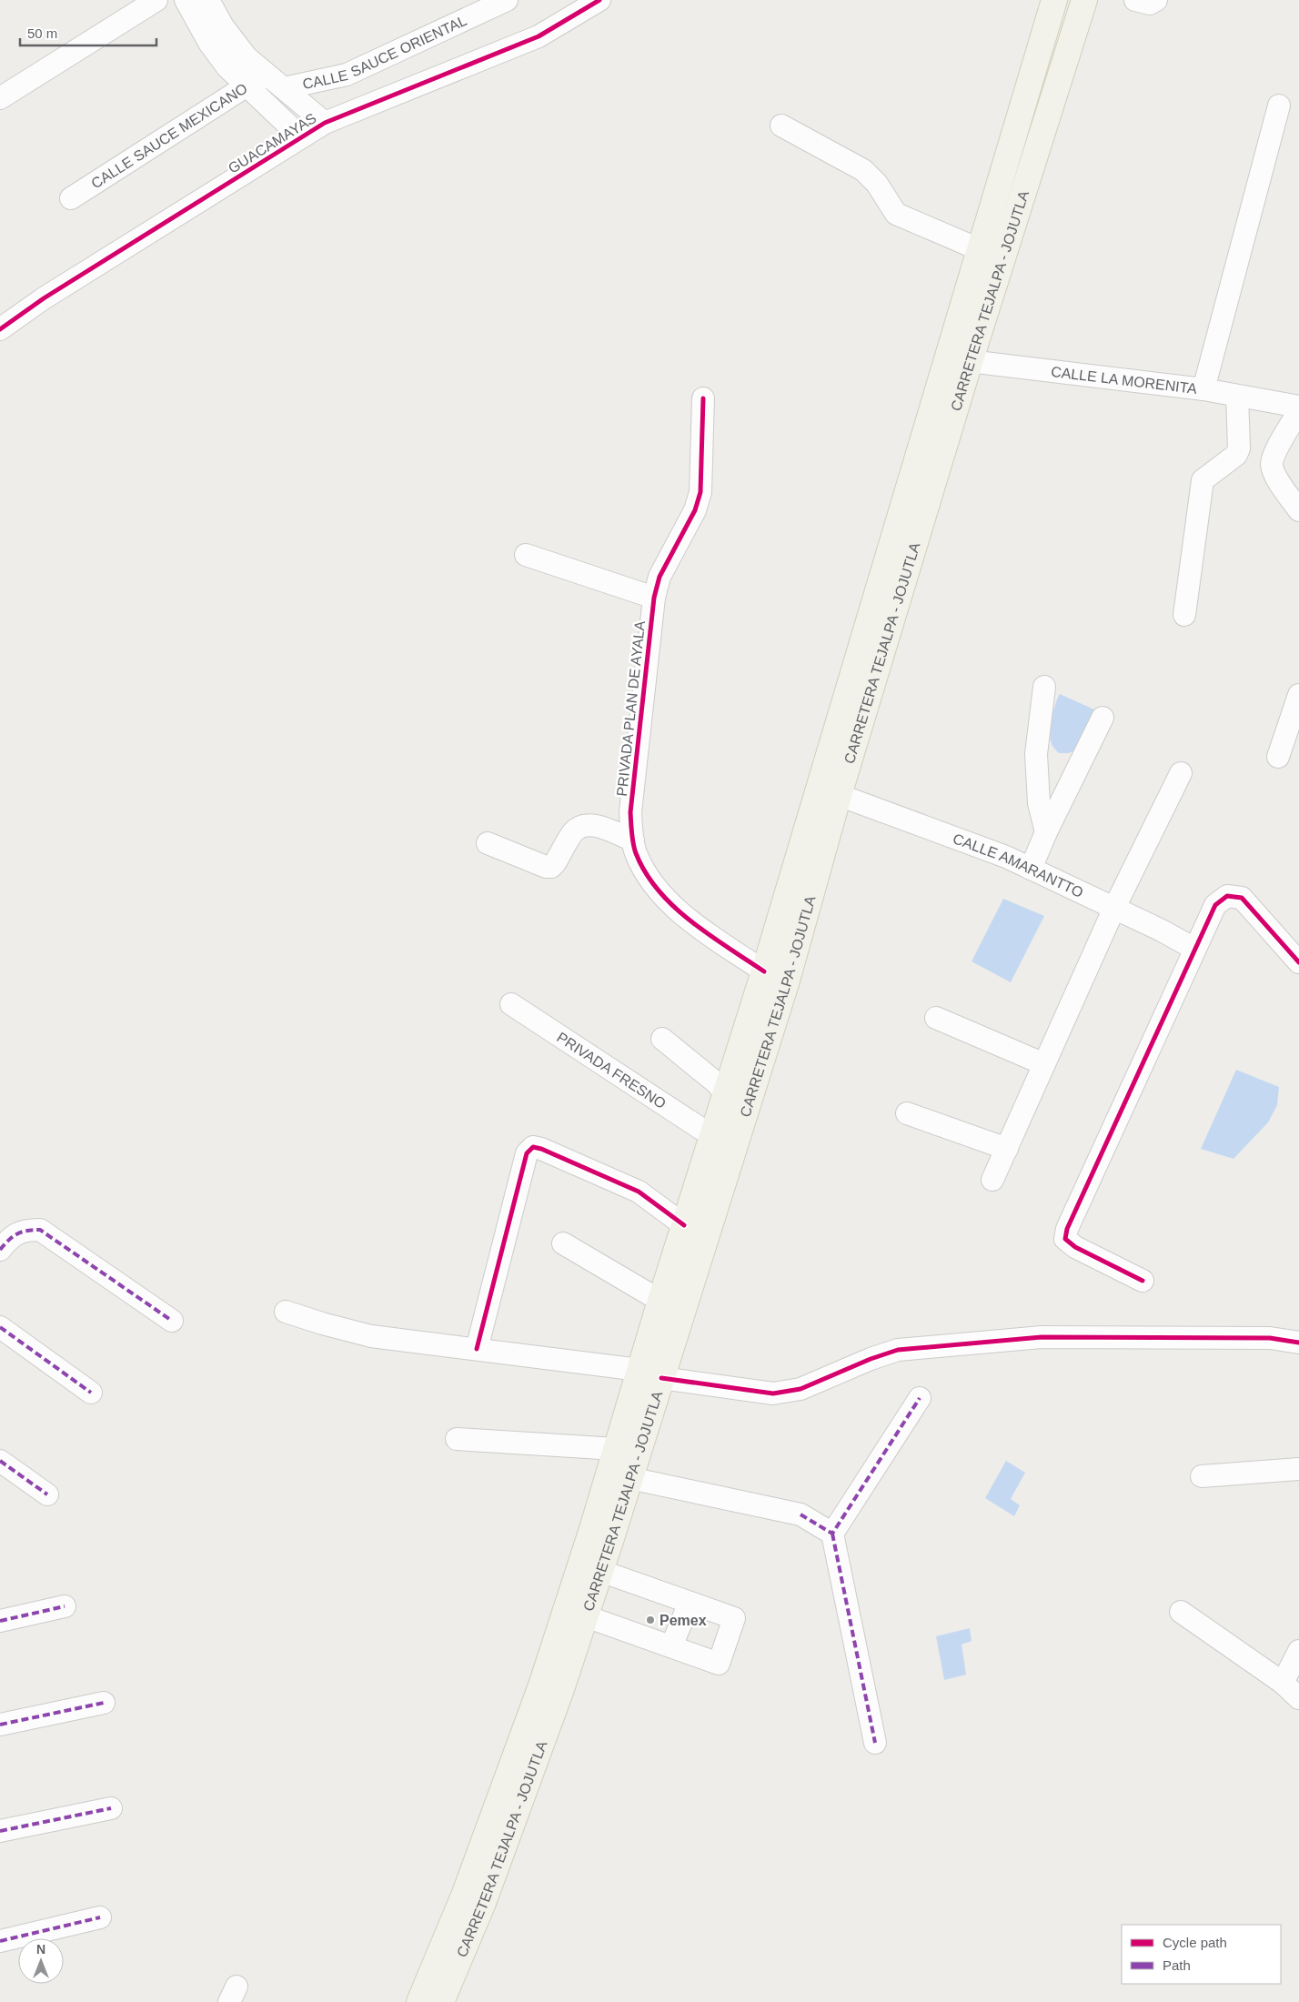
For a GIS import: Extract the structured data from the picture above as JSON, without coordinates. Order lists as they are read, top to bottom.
{
  "streets": {
    "main road": ["CARRETERA TEJALPA - JOJUTLA"],
    "street": [
      "CALLE SAUCE ORIENTAL",
      "CALLE SAUCE MEXICANO",
      "GUACAMAYAS",
      "CALLE LA MORENITA",
      "PRIVADA PLAN DE AYALA",
      "CALLE AMARANTTO",
      "PRIVADA FRESNO"
    ]
  },
  "crossings": [
    ["CARRETERA TEJALPA - JOJUTLA", "CALLE LA MORENITA"],
    ["CARRETERA TEJALPA - JOJUTLA", "PRIVADA PLAN DE AYALA"],
    ["CARRETERA TEJALPA - JOJUTLA", "CALLE AMARANTTO"],
    ["CARRETERA TEJALPA - JOJUTLA", "PRIVADA FRESNO"]
  ],
  "places": ["Pemex"],
  "legend": ["Cycle path", "Path"],
  "scale_bar": "50 m",
  "north": "top"
}
